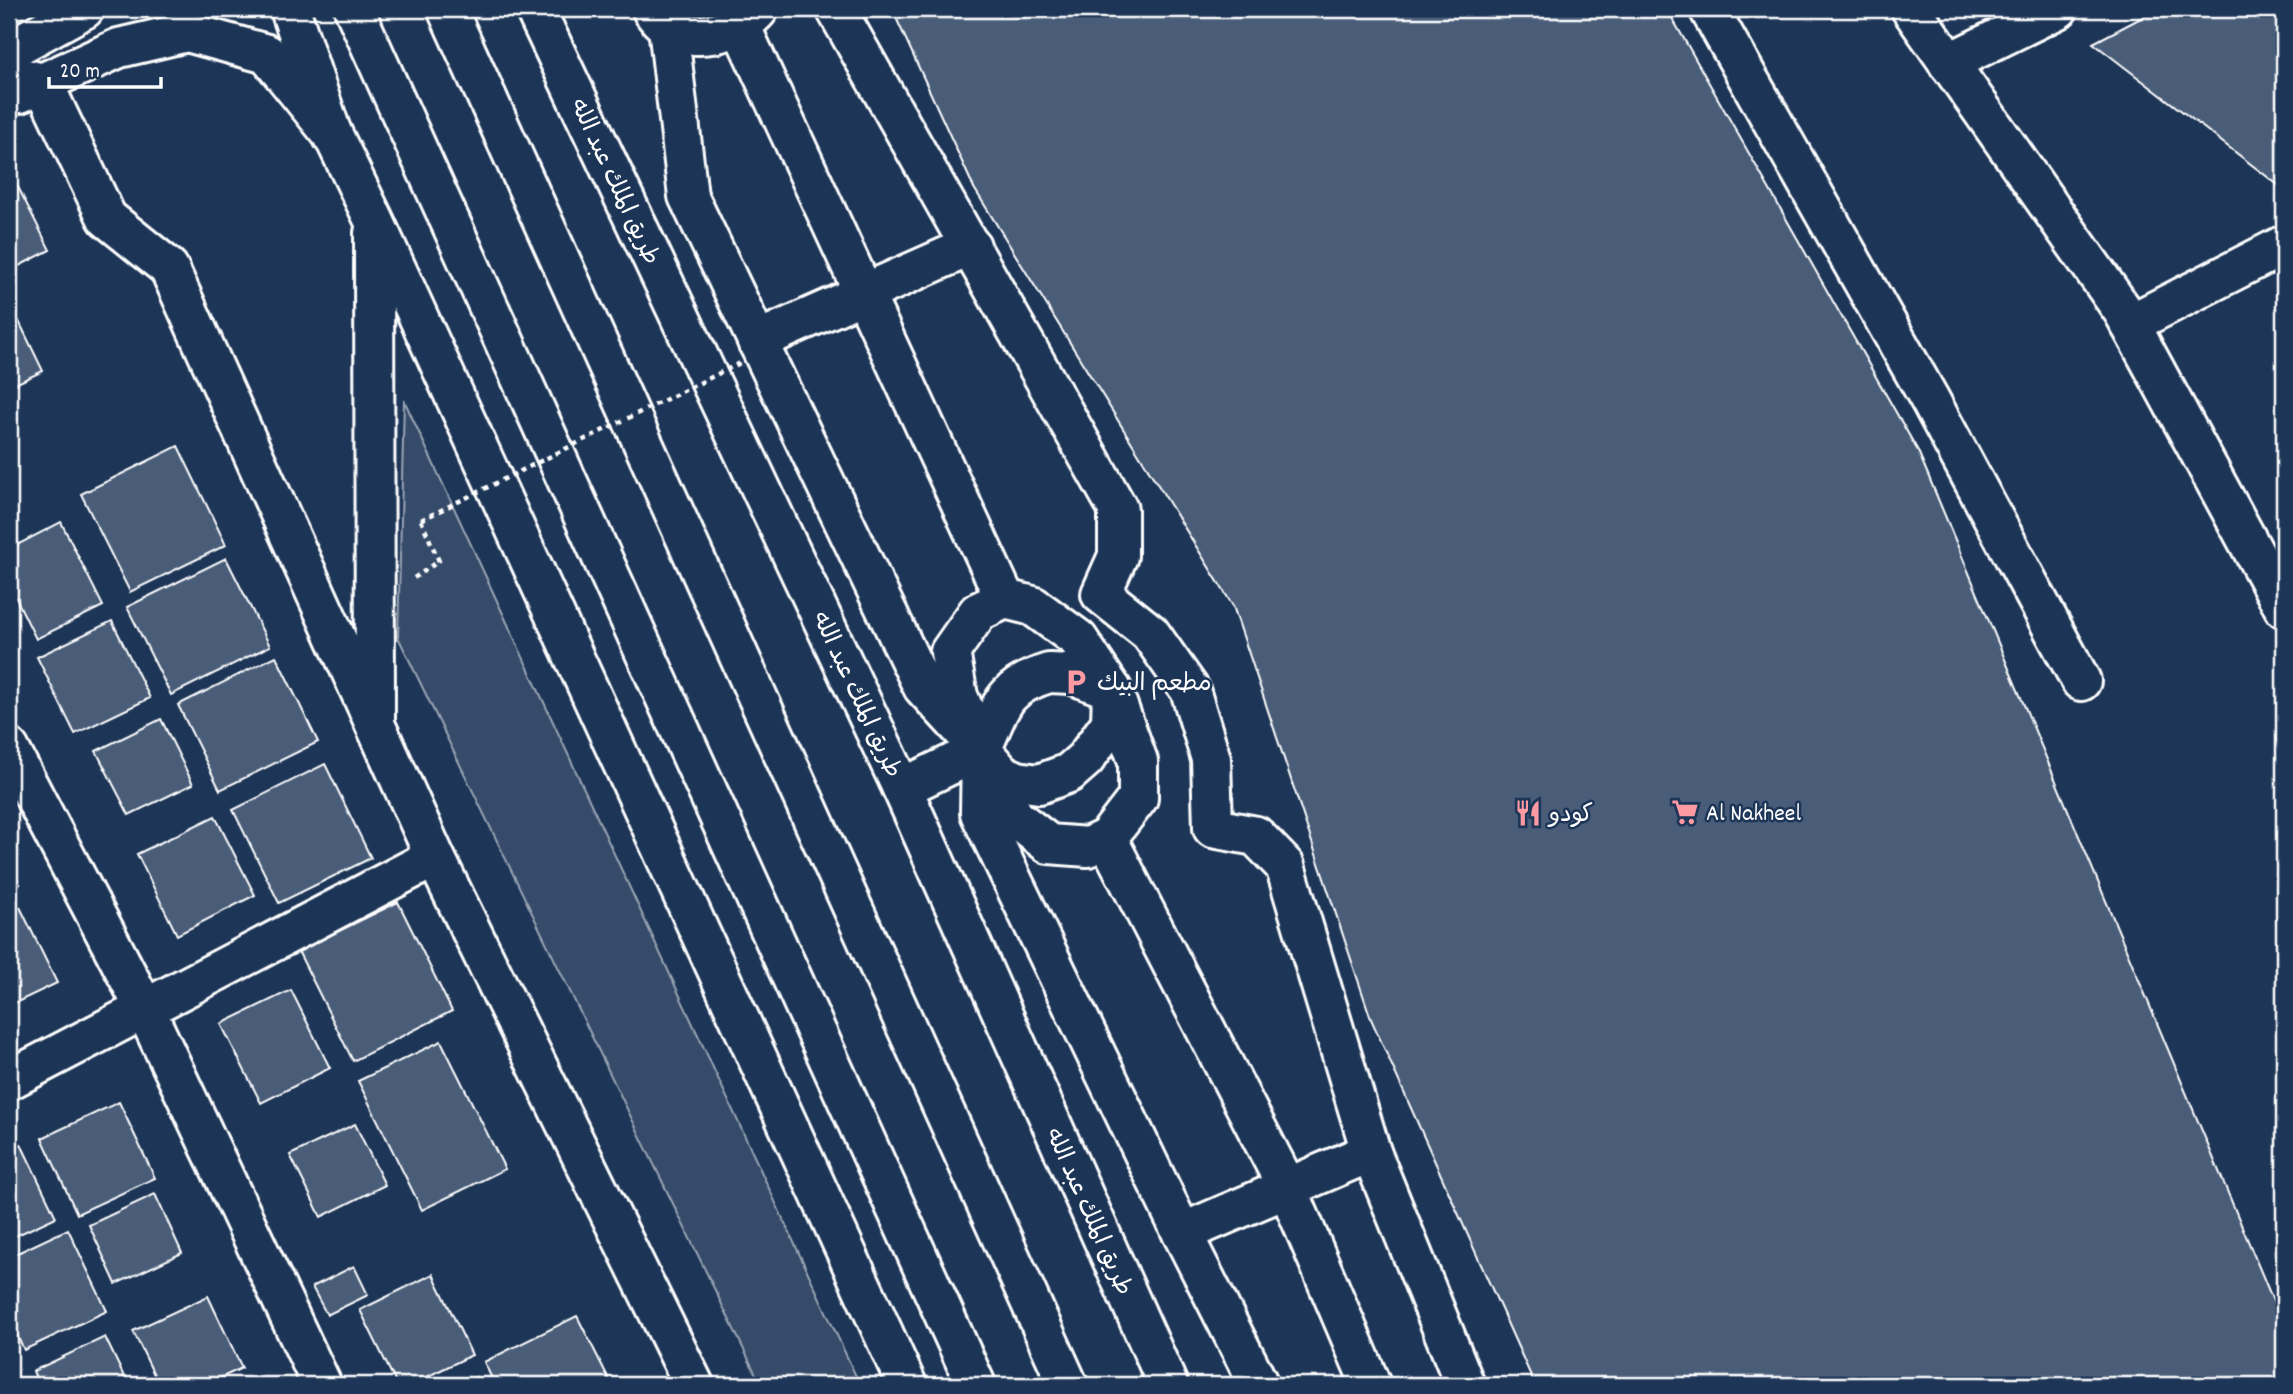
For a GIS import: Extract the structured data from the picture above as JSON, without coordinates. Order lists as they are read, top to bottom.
{
  "streets": {
    "main road": ["طريق الملك عبد الله"]
  },
  "places": {
    "parking": ["مطعم البيك"],
    "supermarket": ["Al Nakheel"],
    "restaurant": ["كودو"]
  },
  "scale_bar": "20 m"
}
